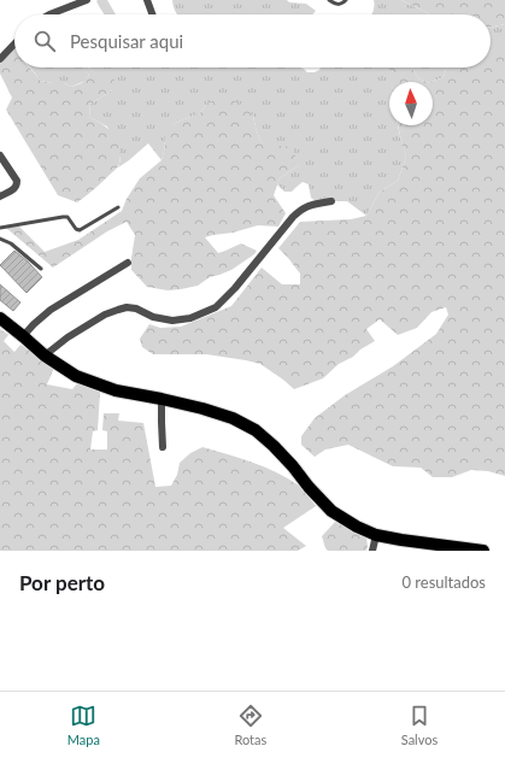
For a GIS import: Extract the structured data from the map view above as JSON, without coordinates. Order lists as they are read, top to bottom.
{
  "north": "top",
  "page": {
    "search": "Pesquisar aqui",
    "heading": ["Por perto", "0 resultados"],
    "nav": ["Mapa", "Rotas", "Salvos"]
  }
}
